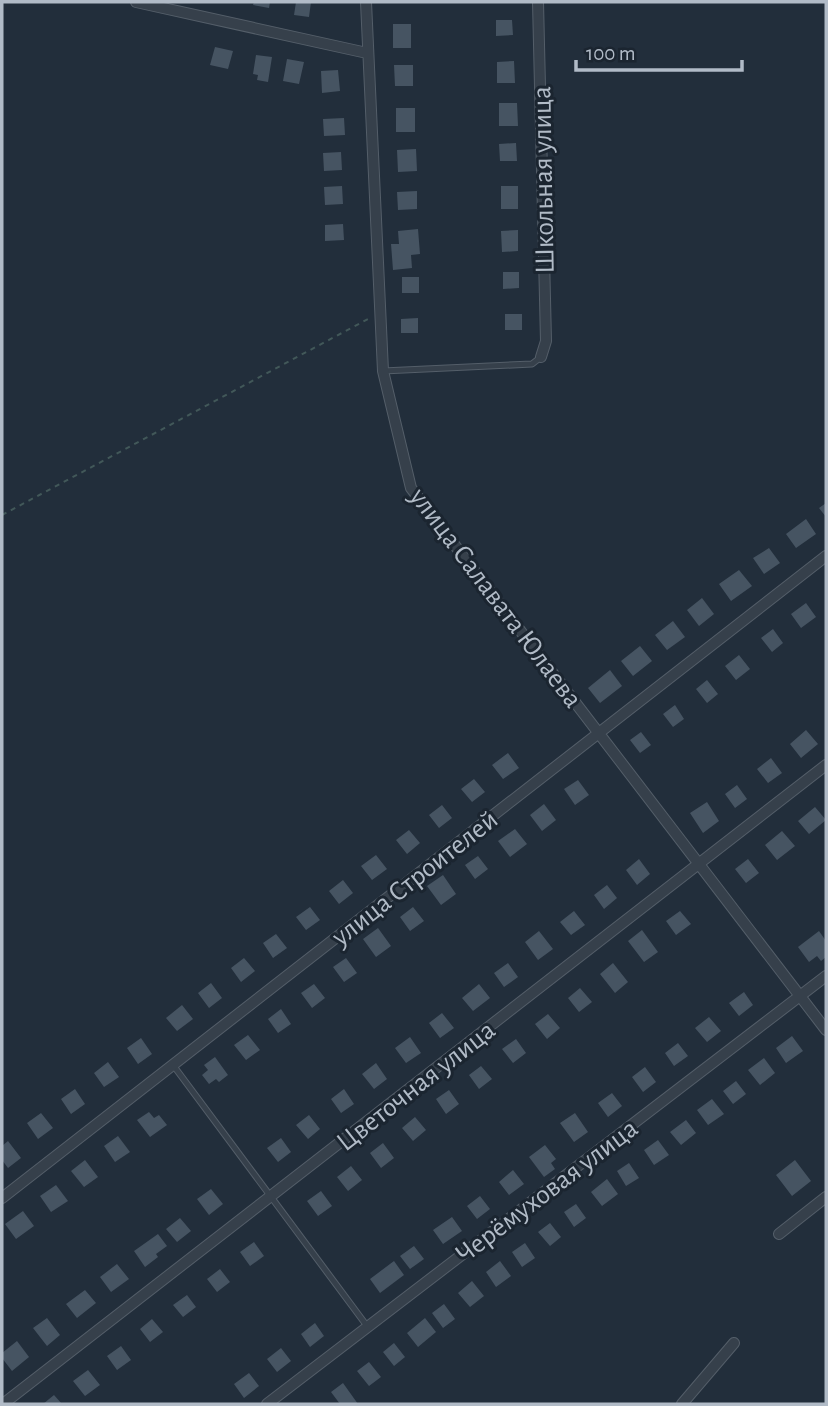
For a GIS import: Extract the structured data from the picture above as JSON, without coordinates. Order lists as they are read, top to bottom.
{
  "streets": {
    "street": [
      "Школьная улица",
      "улица Салавата Юлаева",
      "улица Строителей",
      "Цветочная улица",
      "Черёмуховая улица"
    ]
  },
  "crossings": [
    ["улица Салавата Юлаева", "улица Строителей"],
    ["улица Салавата Юлаева", "Цветочная улица"],
    ["улица Салавата Юлаева", "Черёмуховая улица"]
  ],
  "scale_bar": "100 m"
}
